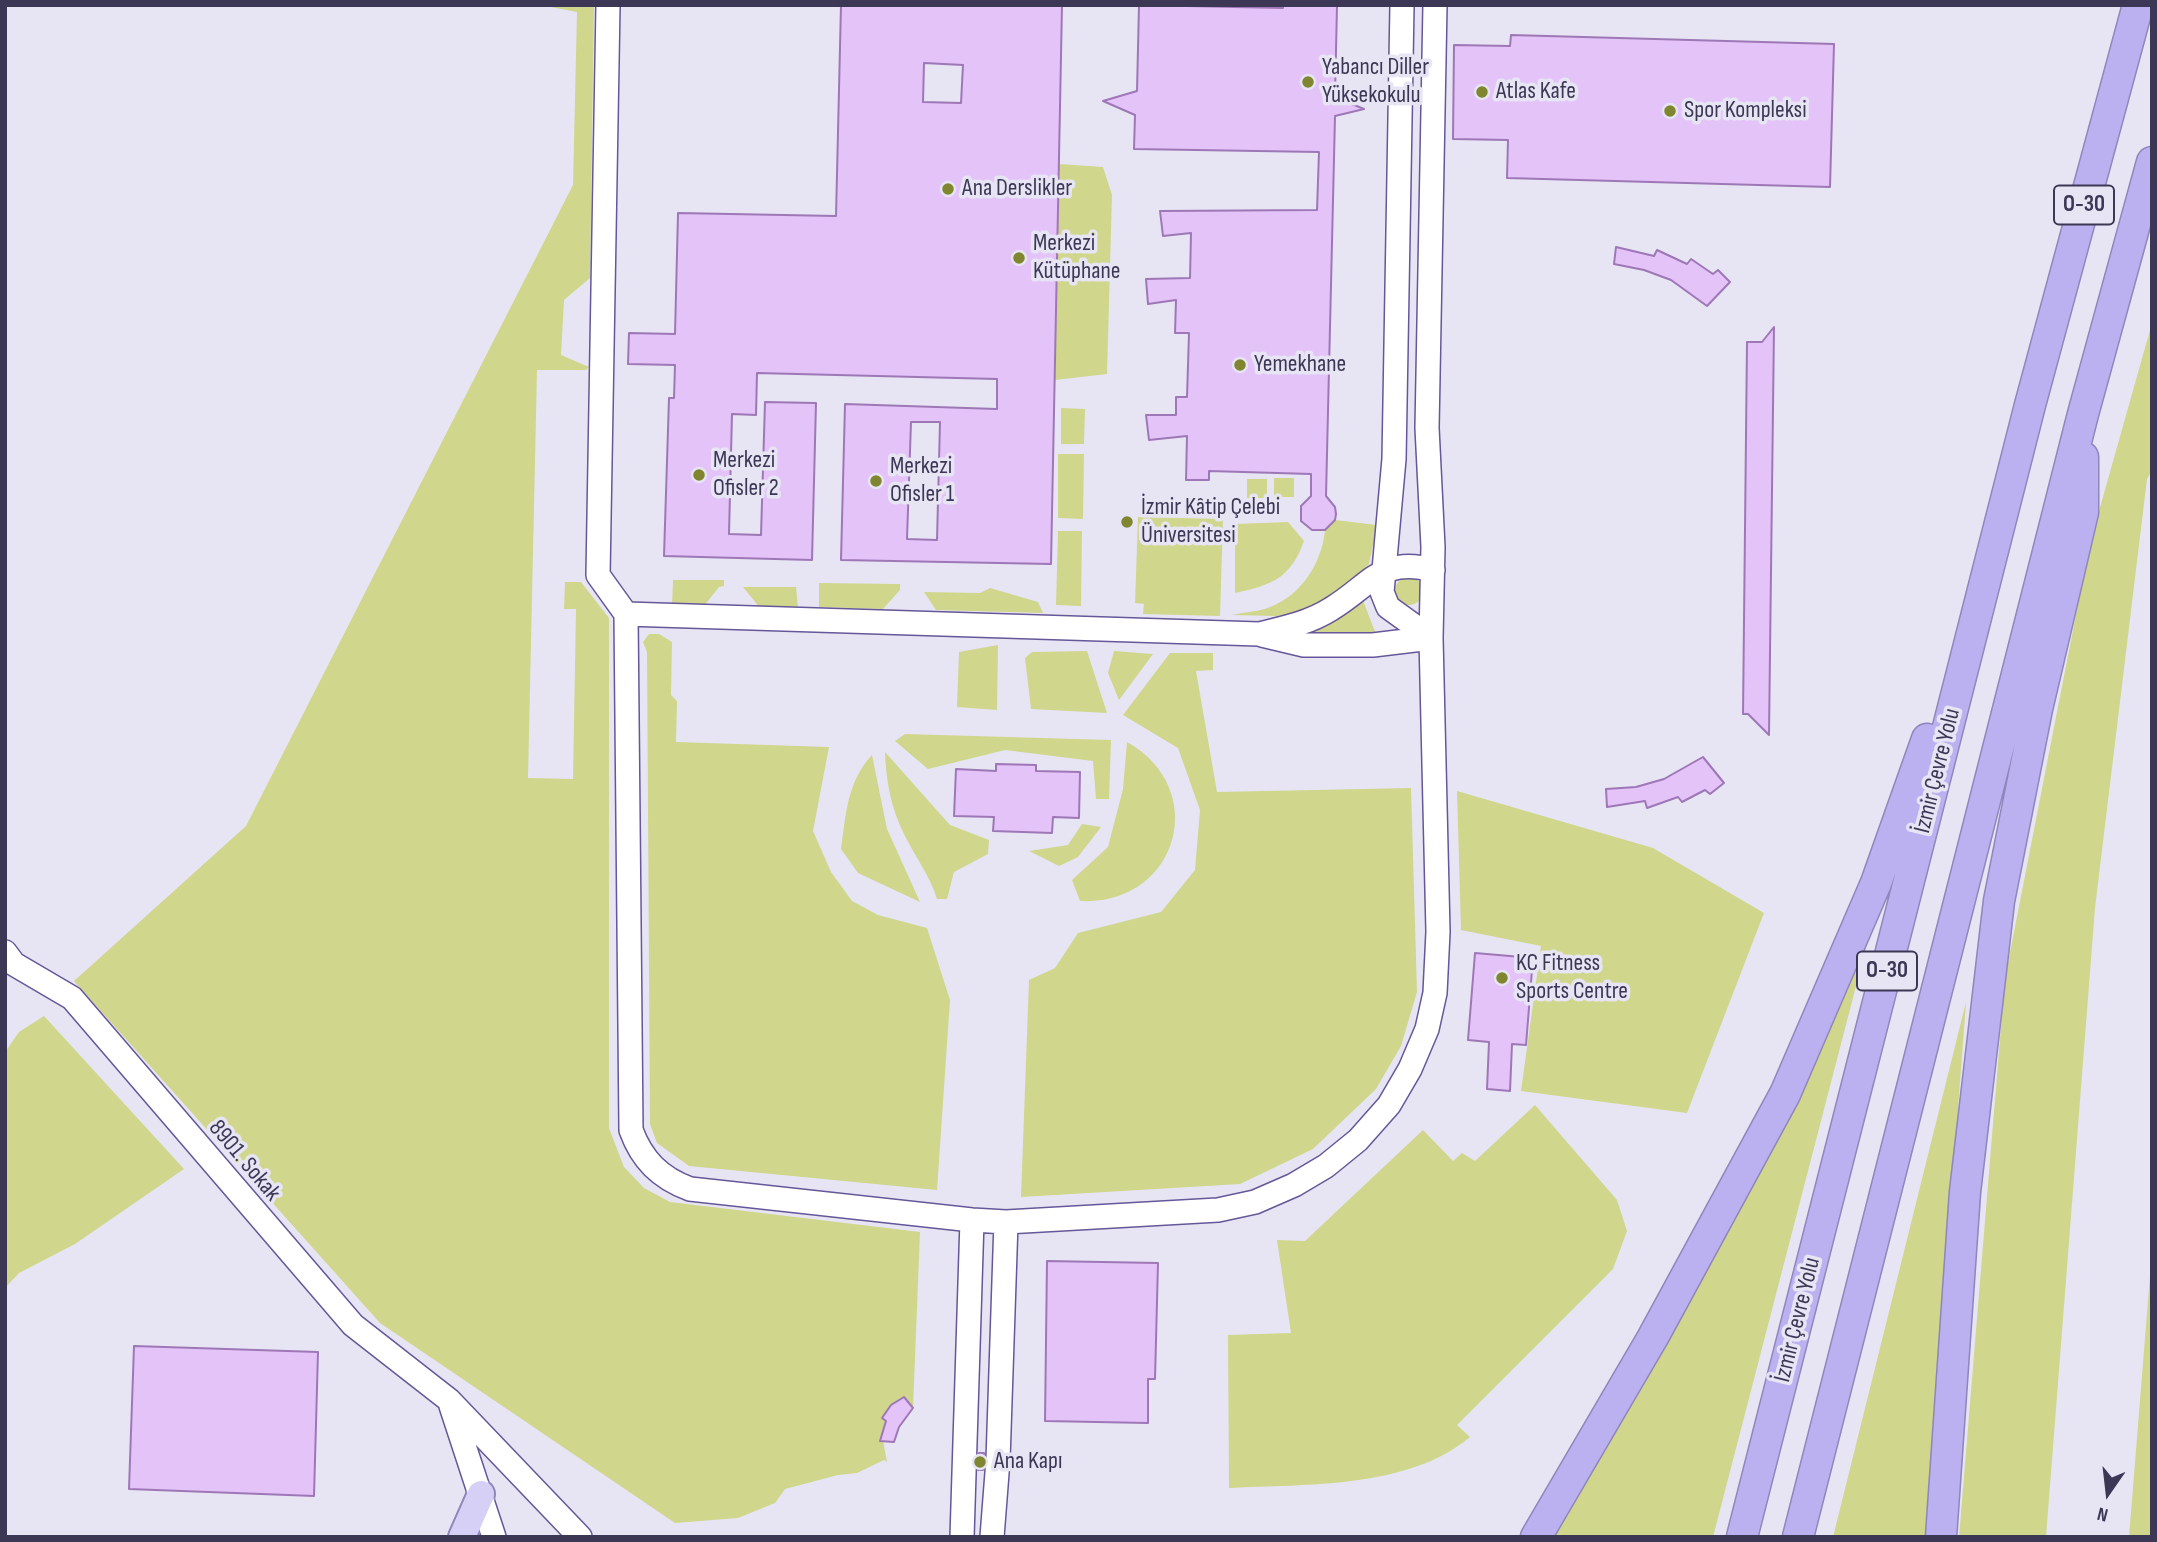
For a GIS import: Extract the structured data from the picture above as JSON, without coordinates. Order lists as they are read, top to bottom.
{
  "streets": {
    "highway": ["O-30", "İzmir Çevre Yolu"],
    "street": ["8901. Sokak"]
  },
  "places": [
    "Yabancı Diller Yüksekokulu",
    "Atlas Kafe",
    "Spor Kompleksi",
    "Ana Derslikler",
    "Merkezi Kütüphane",
    "Yemekhane",
    "Merkezi Ofisler 2",
    "Merkezi Ofisler 1",
    "İzmir Kâtip Çelebi Üniversitesi",
    "KC Fitness Sports Centre",
    "Ana Kapı"
  ],
  "north": "bottom"
}
